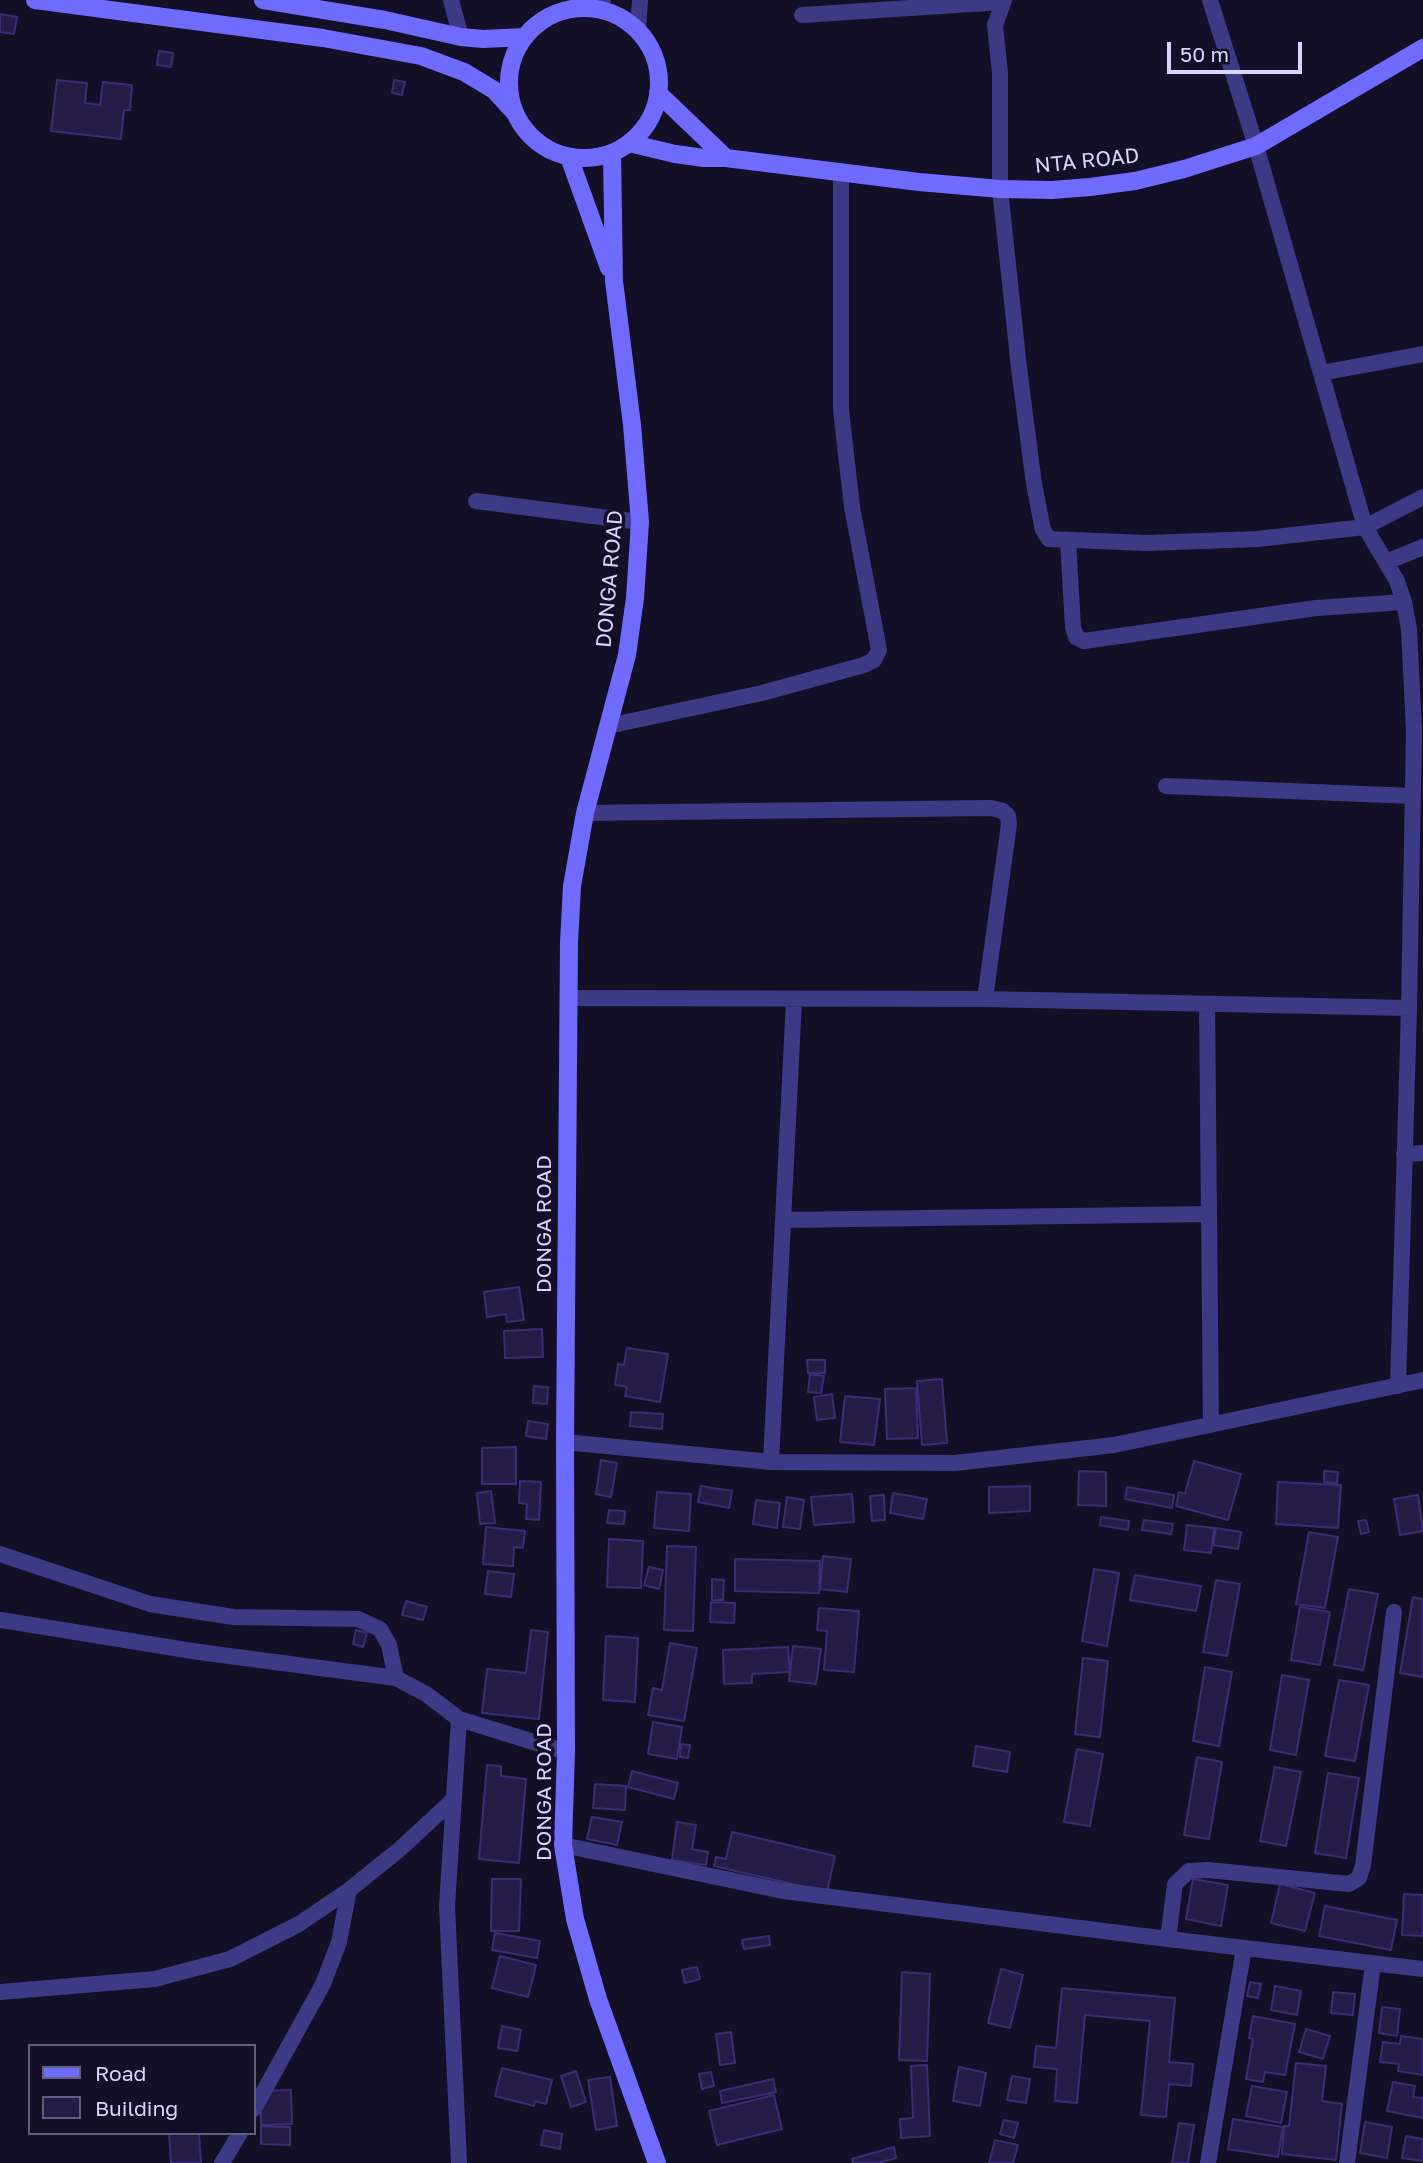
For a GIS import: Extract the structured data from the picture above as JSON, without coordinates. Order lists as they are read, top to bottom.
{
  "streets": {
    "street": ["NTA ROAD", "DONGA ROAD"]
  },
  "legend": ["Road", "Building"],
  "scale_bar": "50 m"
}
